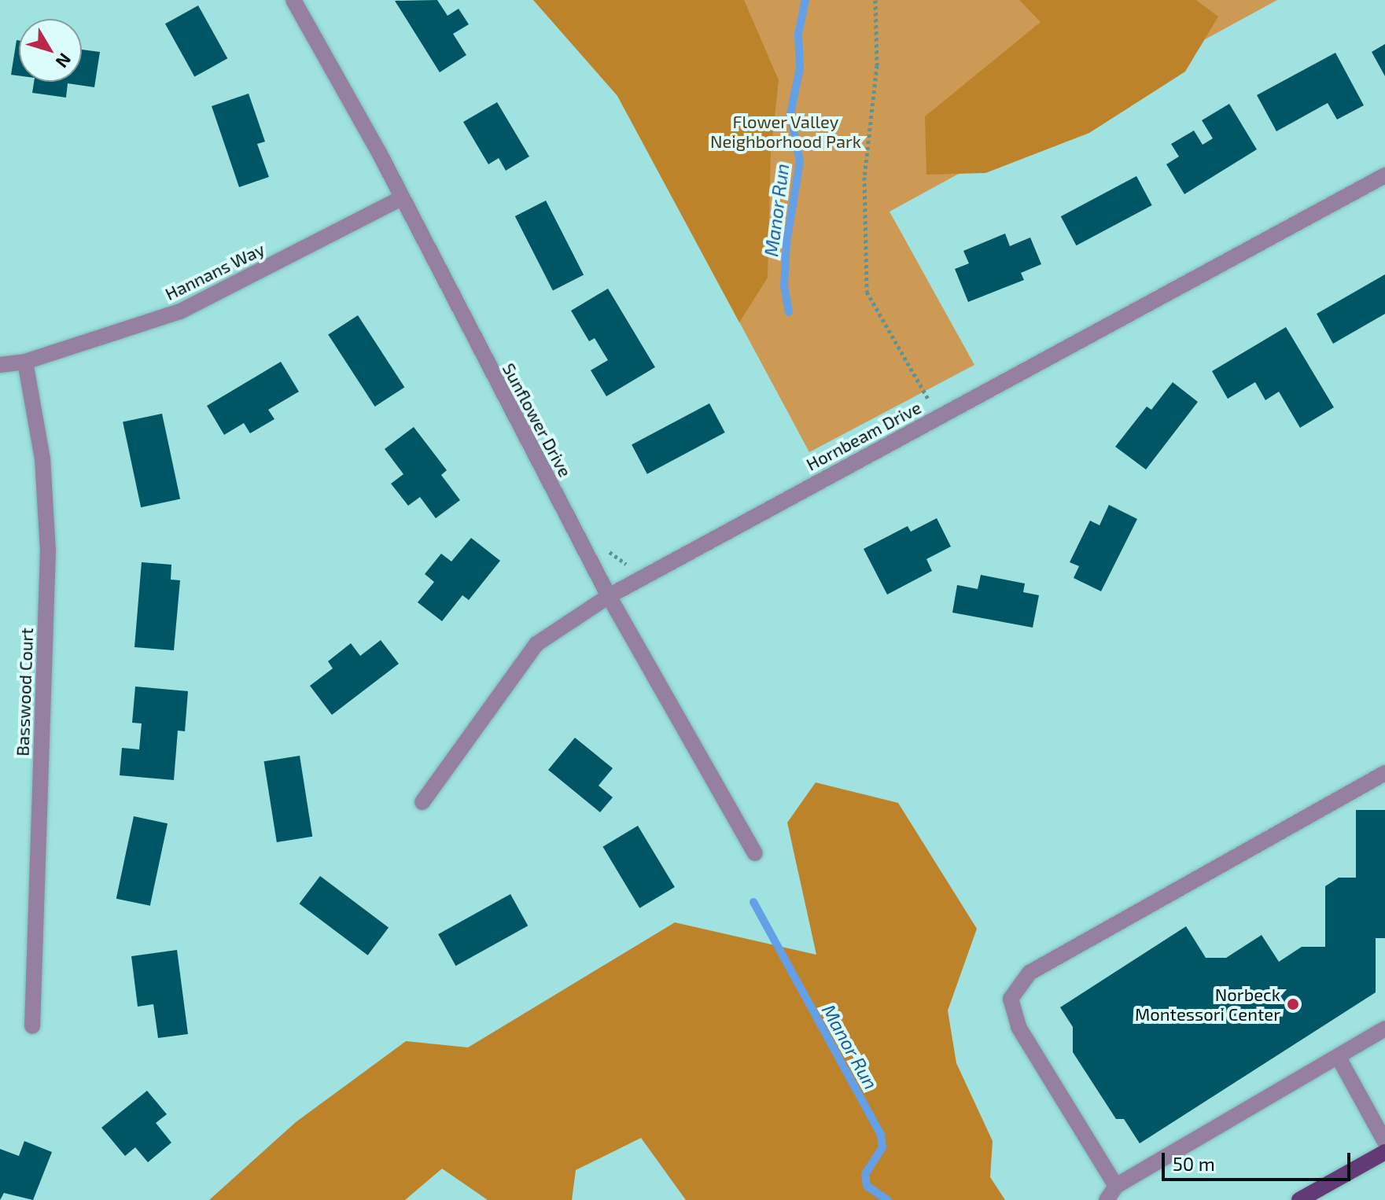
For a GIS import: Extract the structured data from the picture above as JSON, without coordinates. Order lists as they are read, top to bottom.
{
  "streets": {
    "street": [
      "Hannans Way",
      "Sunflower Drive",
      "Hornbeam Drive",
      "Basswood Court"
    ]
  },
  "crossings": [
    ["Hannans Way", "Sunflower Drive"],
    ["Hannans Way", "Basswood Court"],
    ["Sunflower Drive", "Hornbeam Drive"]
  ],
  "water": ["Manor Run"],
  "parks": ["Flower Valley Neighborhood Park"],
  "places": ["Norbeck Montessori Center"],
  "scale_bar": "50 m",
  "north": "bottom right"
}
